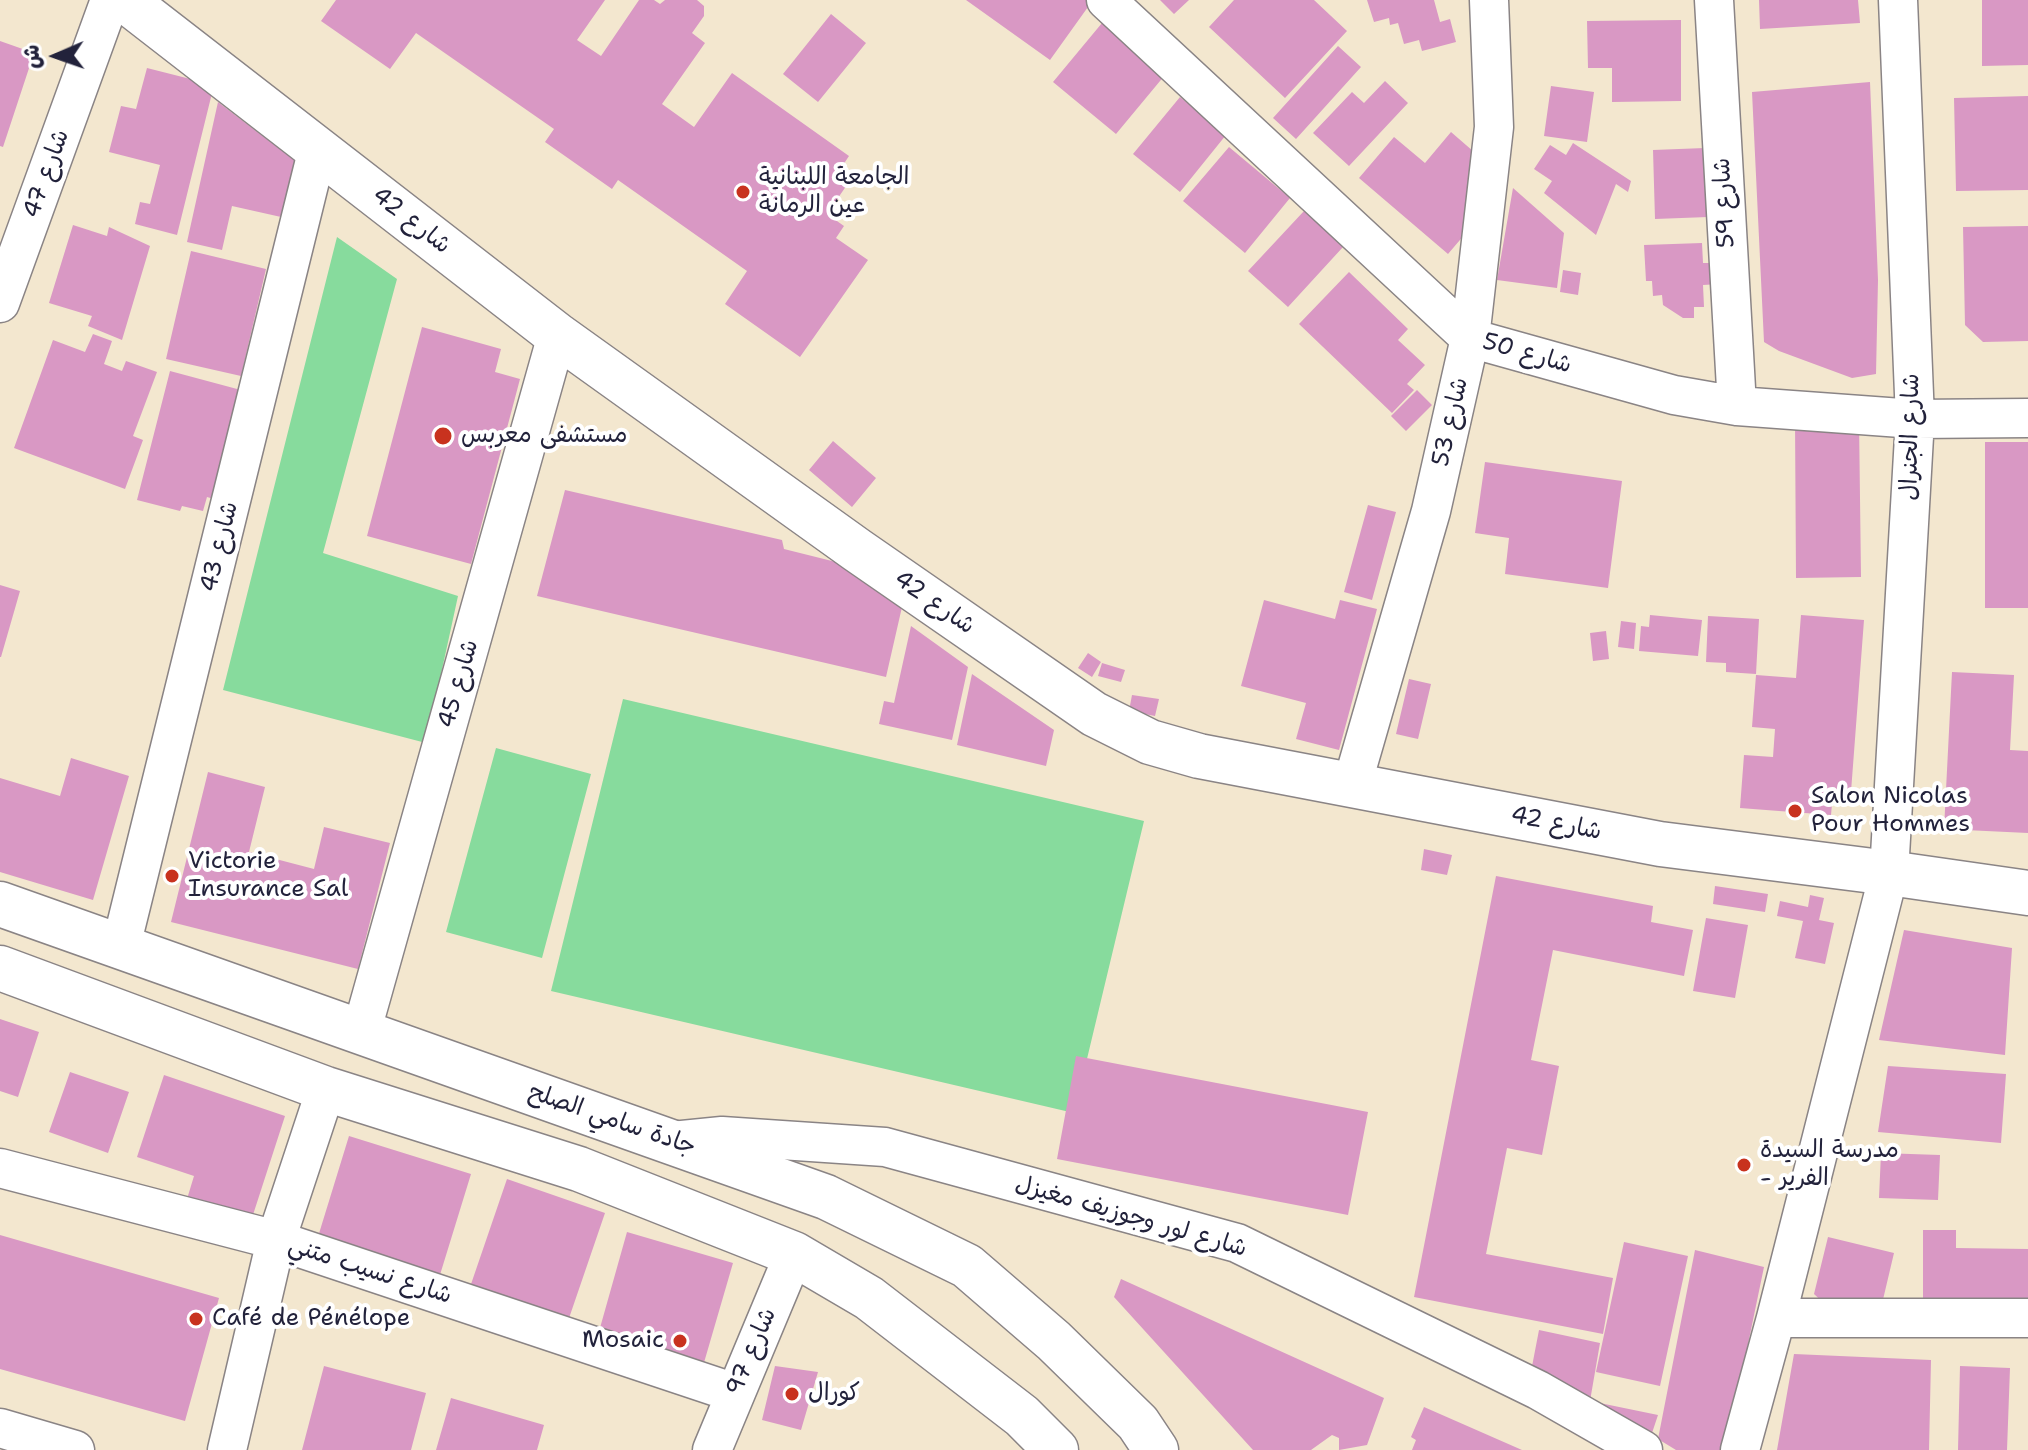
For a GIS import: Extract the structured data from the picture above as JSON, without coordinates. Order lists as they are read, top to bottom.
{
  "streets": {
    "main road": ["شارع 42", "جادة سامي الصلح"],
    "street": [
      "شارع 47",
      "شارع 59",
      "شارع 50",
      "شارع 53",
      "شارع الجنرال",
      "شارع 43",
      "شارع 45",
      "شارع لور وجوزيف مغيزل",
      "شارع نسيب متني",
      "شارع 97"
    ]
  },
  "crossings": [
    ["شارع 59", "شارع 50"],
    ["شارع 42", "شارع 53"],
    ["شارع 42", "شارع الجنرال"],
    ["شارع 42", "شارع 43"],
    ["شارع 42", "شارع 45"],
    ["شارع 50", "شارع 53"],
    ["شارع 50", "شارع الجنرال"],
    ["شارع 43", "جادة سامي الصلح"],
    ["شارع 45", "جادة سامي الصلح"],
    ["جادة سامي الصلح", "شارع لور وجوزيف مغيزل"],
    ["شارع نسيب متني", "شارع 97"]
  ],
  "places": [
    "الجامعة اللبنانية عين الرمانة",
    "مستشفى معربس",
    "Salon Nicolas Pour Hommes",
    "Victorie Insurance Sal",
    "مدرسة السيدة - الفرير",
    "Café de Pénélope",
    "Mosaic",
    "كورال"
  ],
  "north": "left"
}
